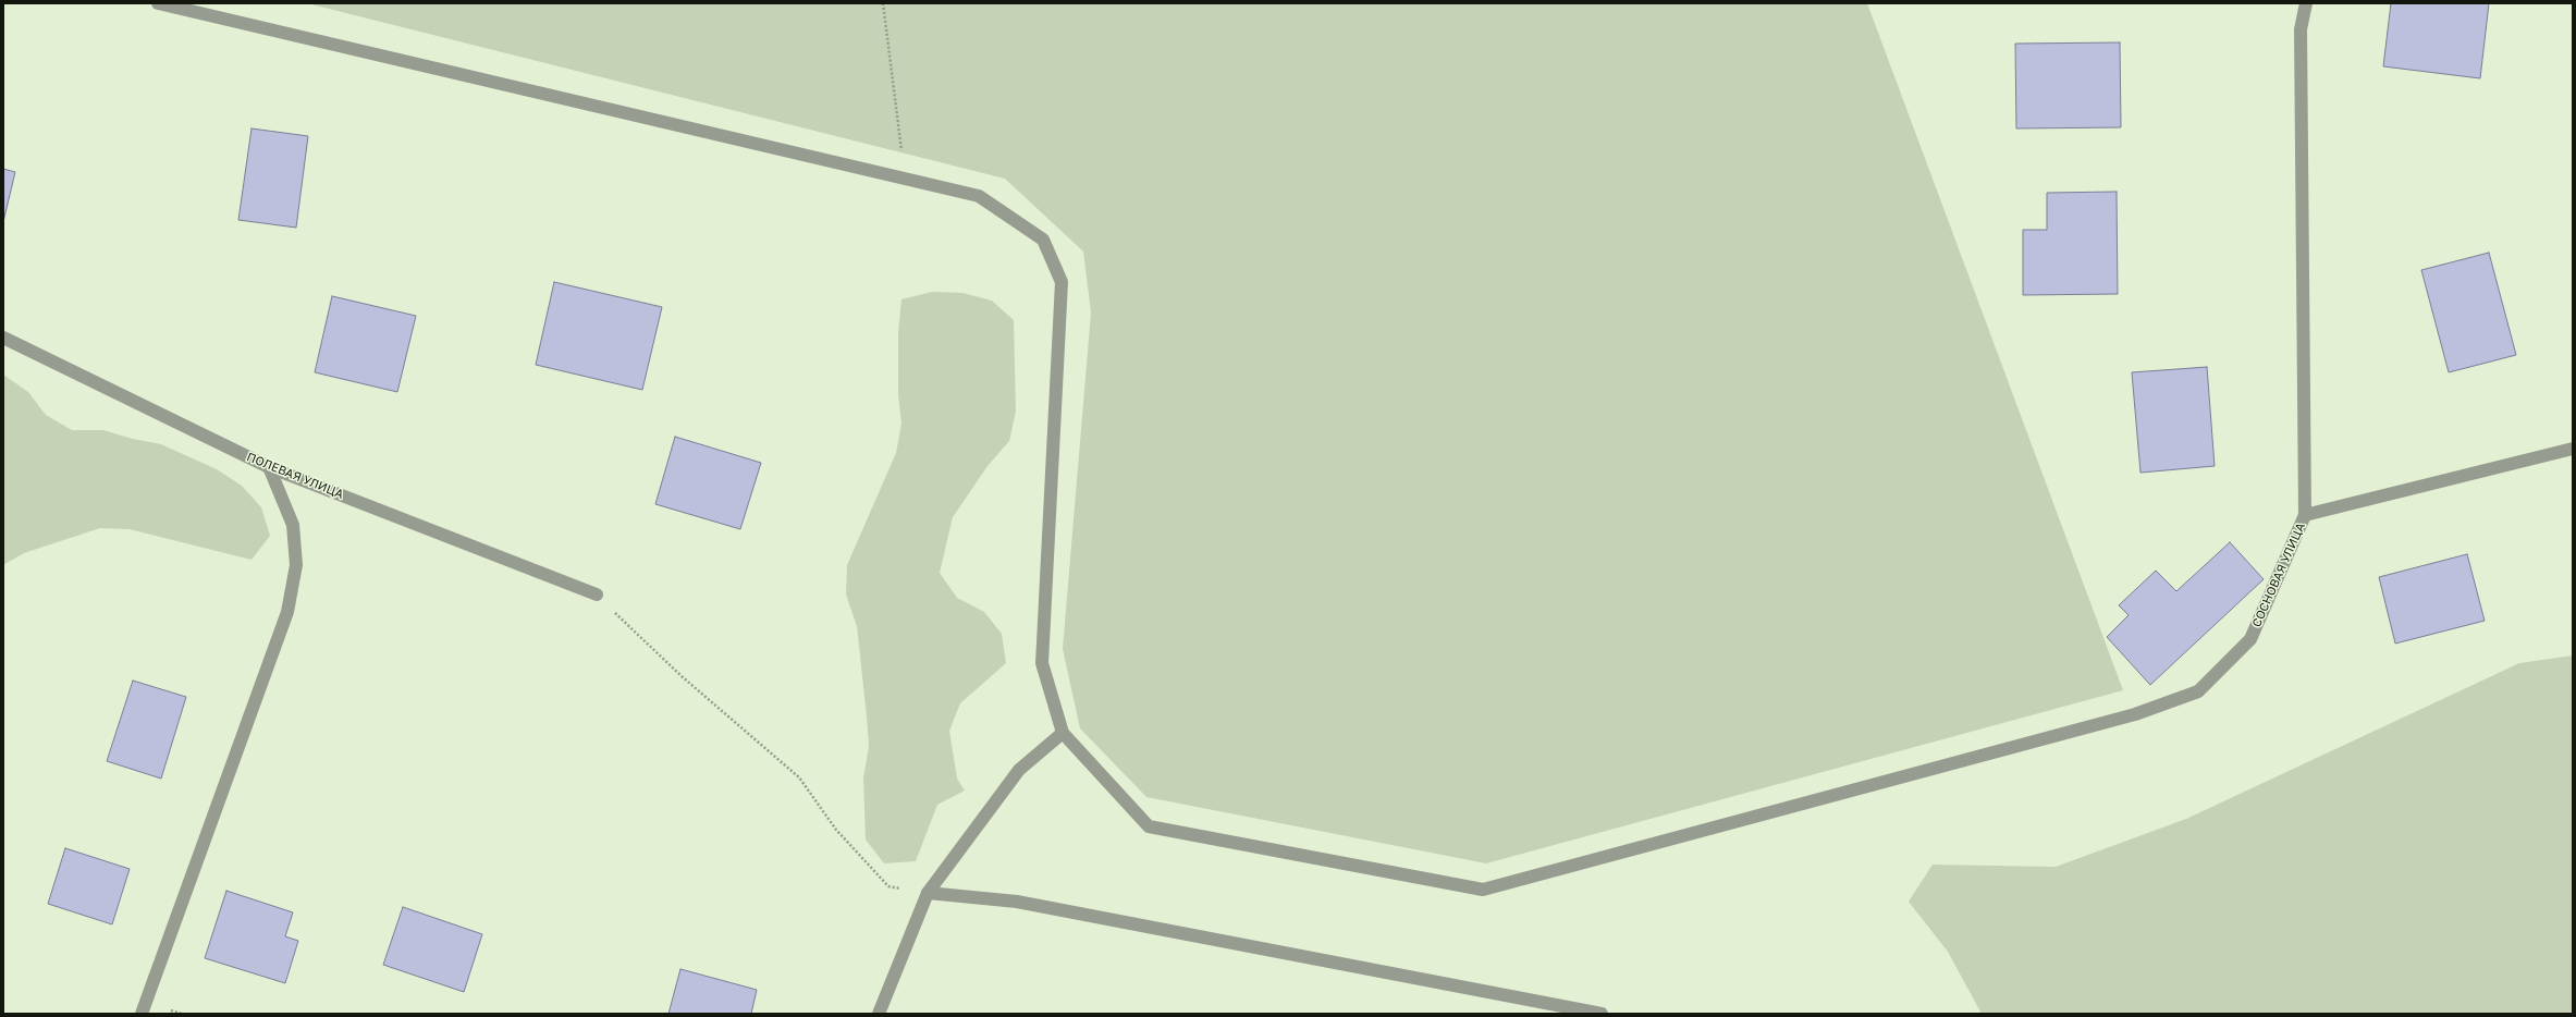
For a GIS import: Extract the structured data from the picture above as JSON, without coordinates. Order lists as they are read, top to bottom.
{
  "streets": {
    "street": ["ПОЛЕВАЯ УЛИЦА", "СОСНОВАЯ УЛИЦА"]
  }
}
